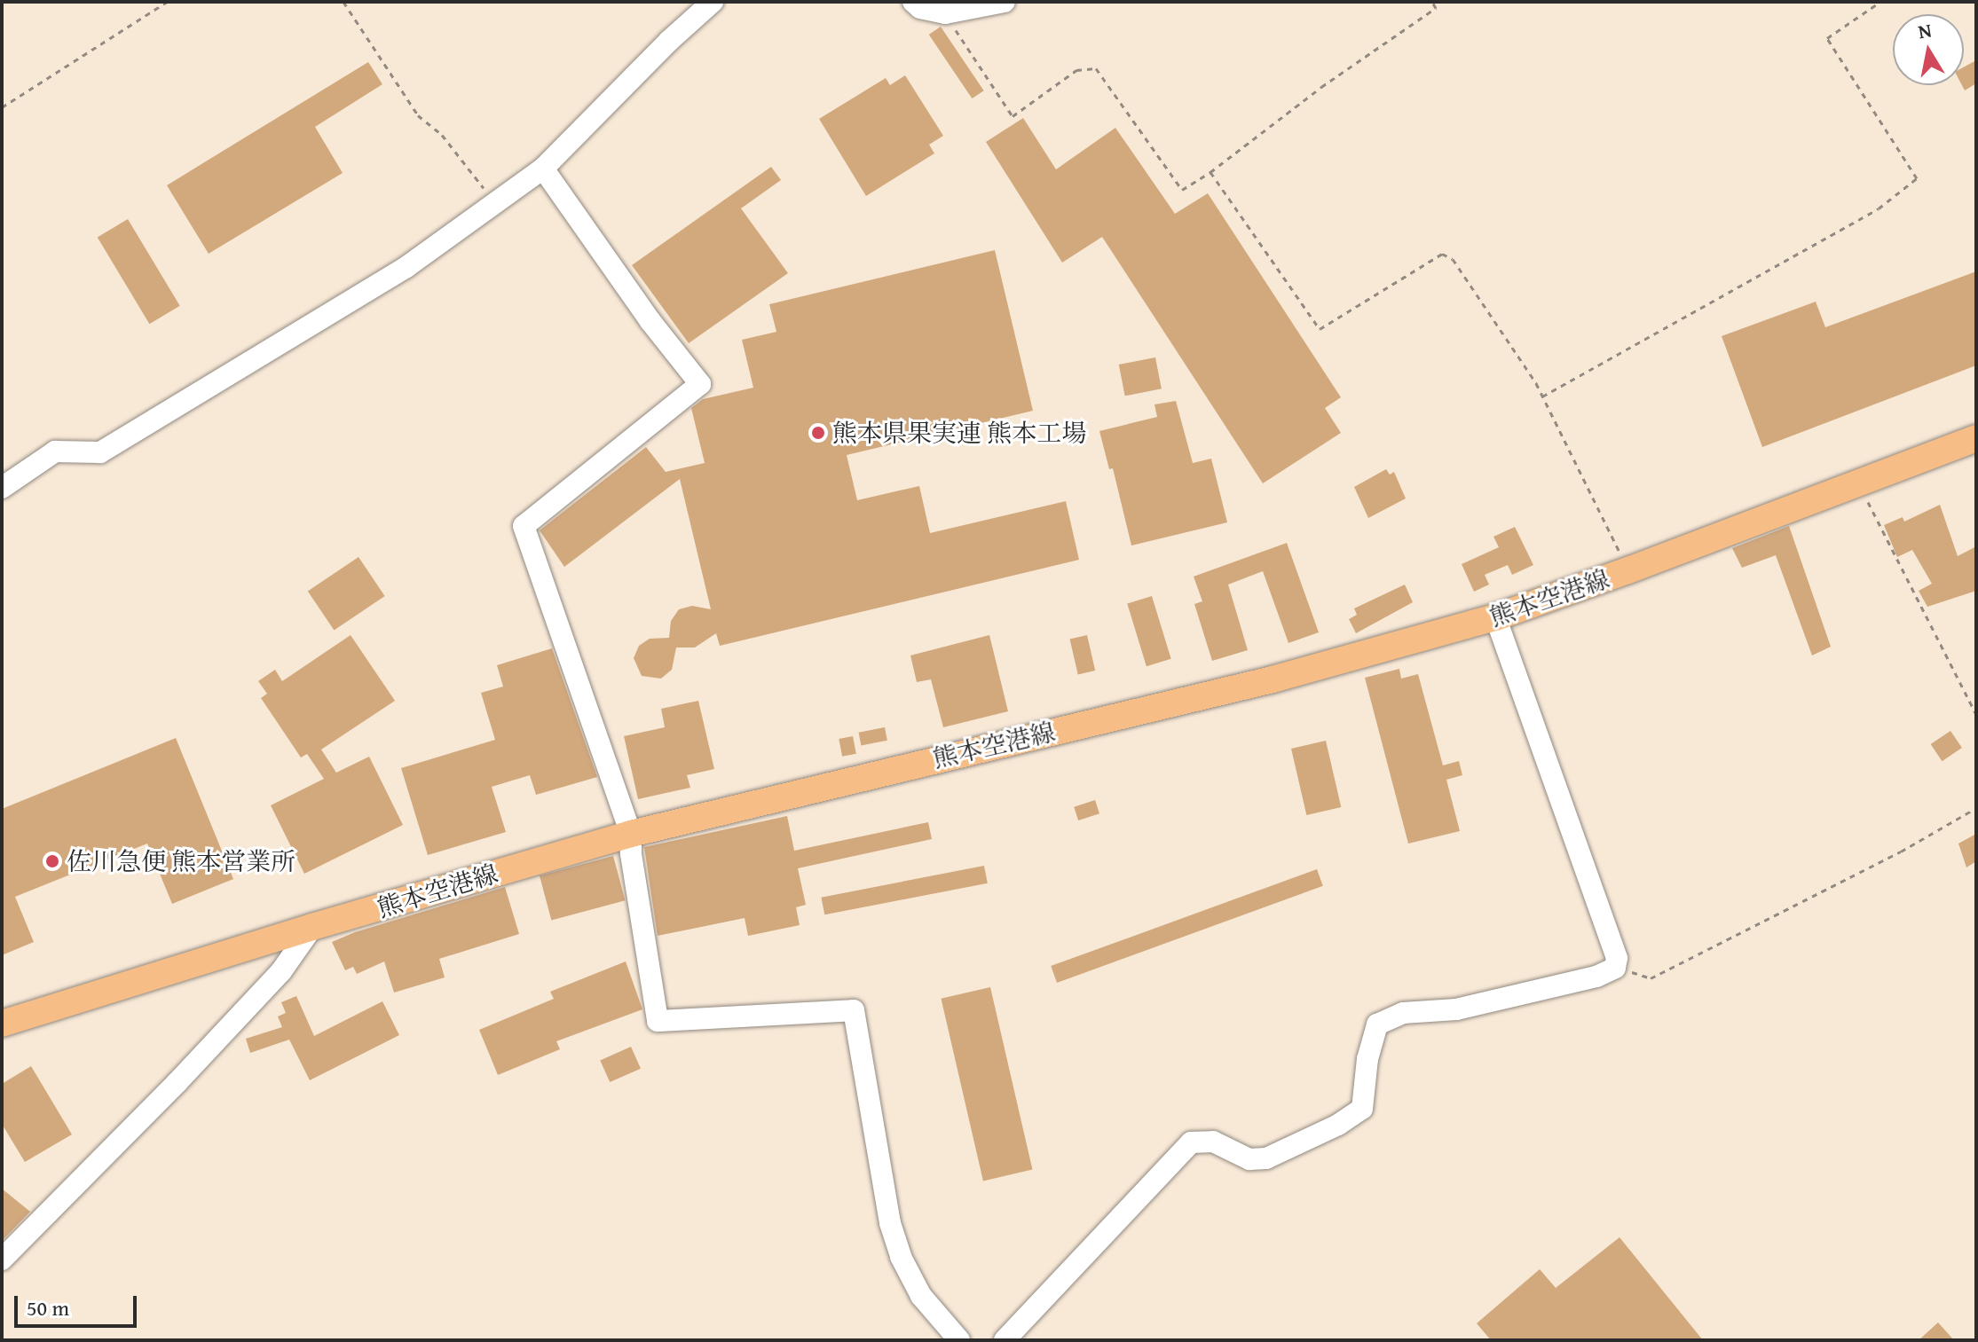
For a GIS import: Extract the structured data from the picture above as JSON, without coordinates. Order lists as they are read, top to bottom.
{
  "streets": {
    "main road": ["熊本空港線"]
  },
  "places": ["熊本県果実連 熊本工場", "佐川急便 熊本営業所"],
  "scale_bar": "50 m",
  "north": "top"
}
